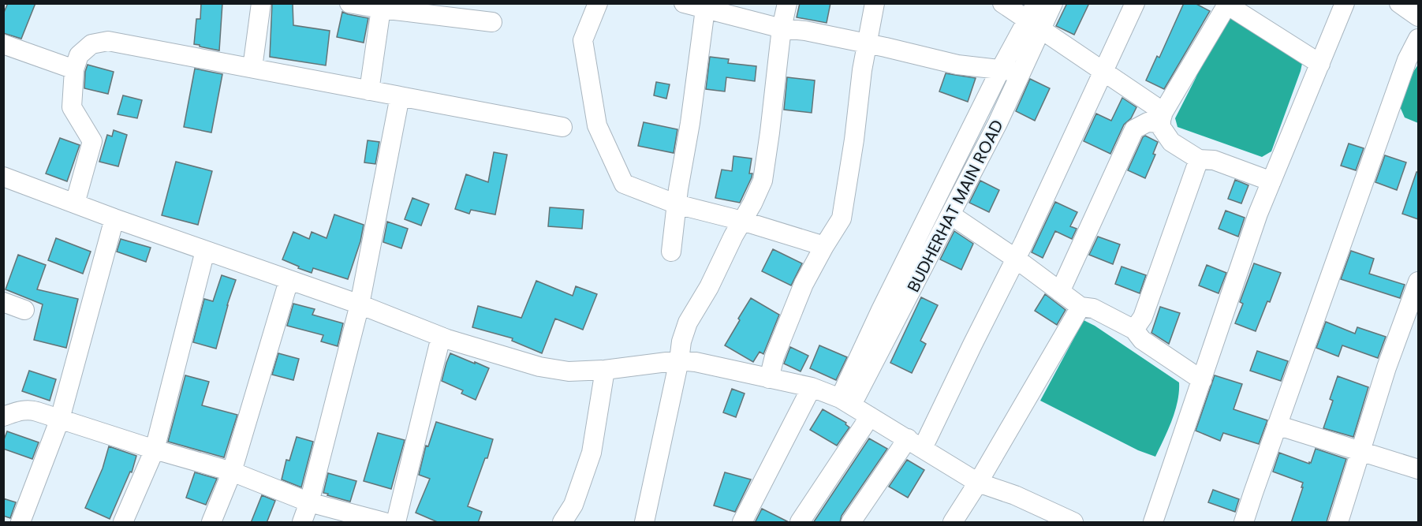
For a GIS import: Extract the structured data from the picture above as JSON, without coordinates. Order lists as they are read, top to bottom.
{
  "streets": {
    "street": ["BUDHERHAT MAIN ROAD"]
  }
}
